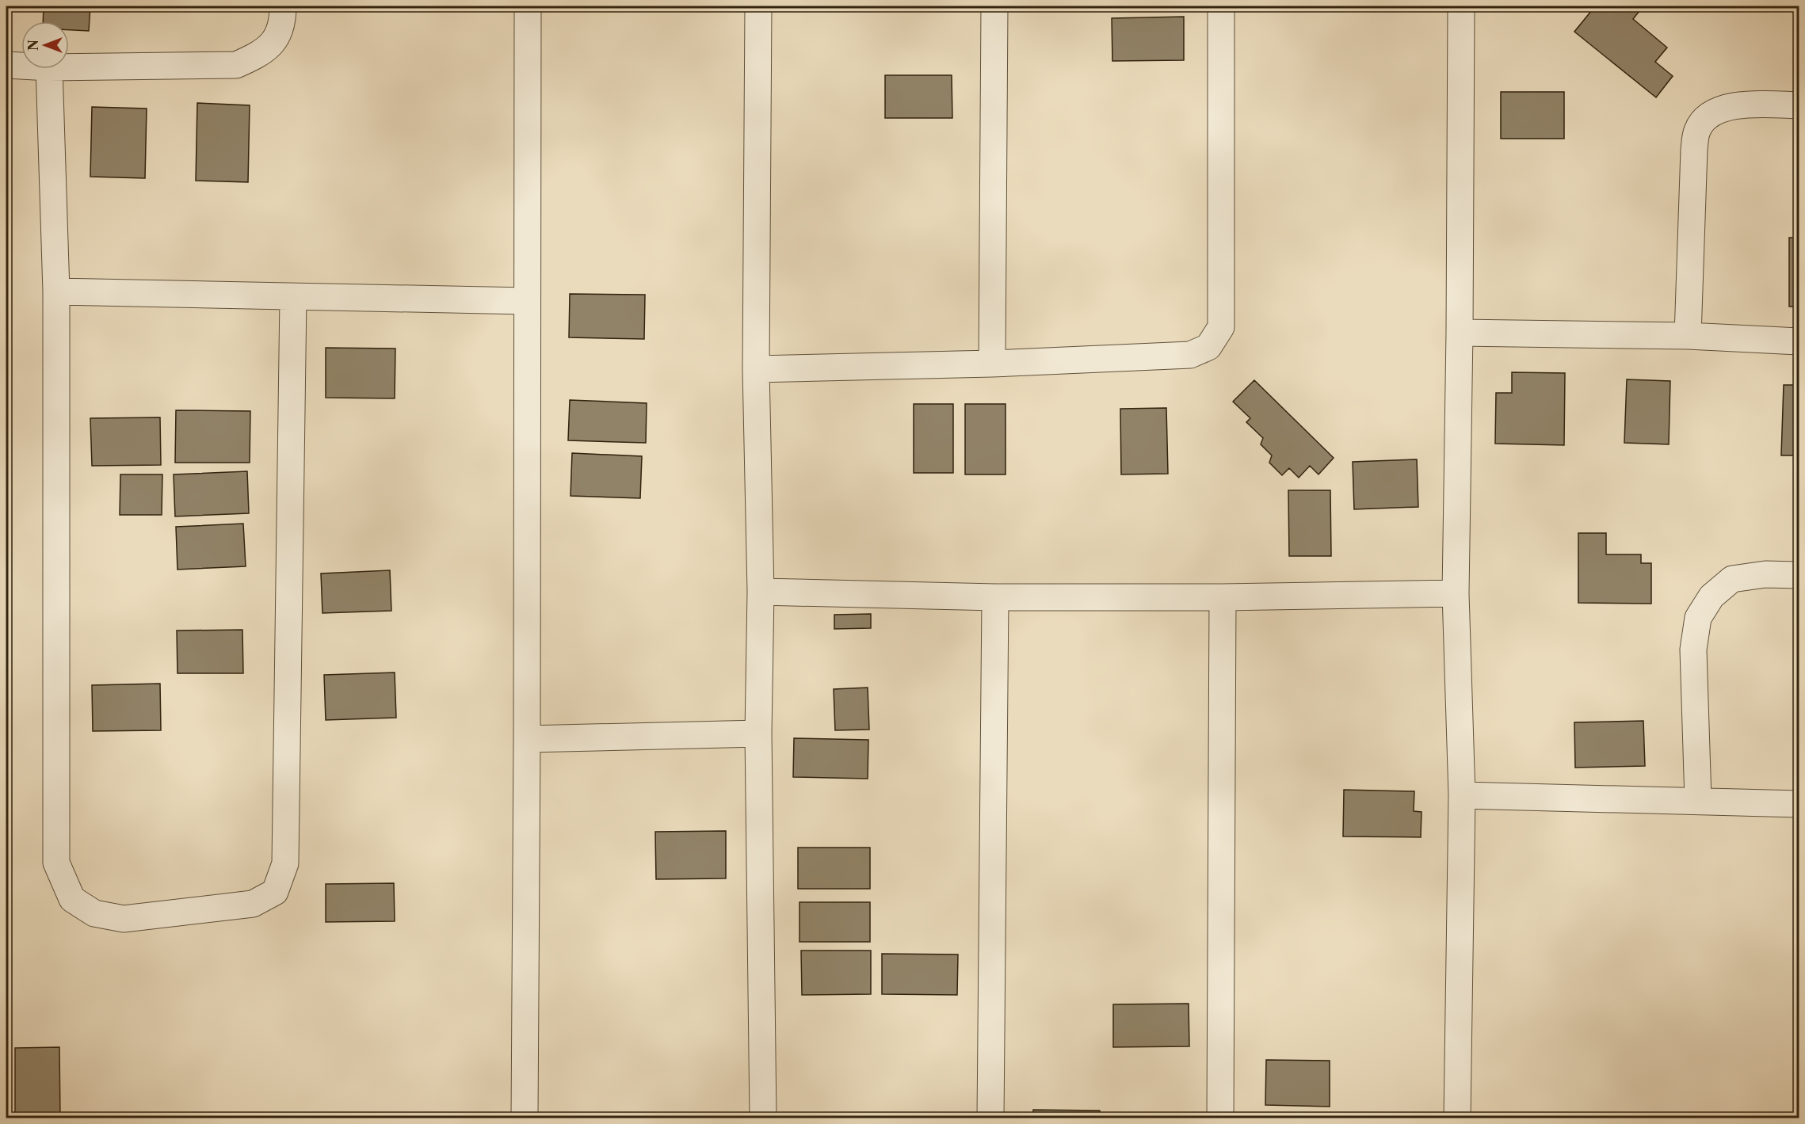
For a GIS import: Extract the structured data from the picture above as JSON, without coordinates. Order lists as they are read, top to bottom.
{
  "north": "left"
}
